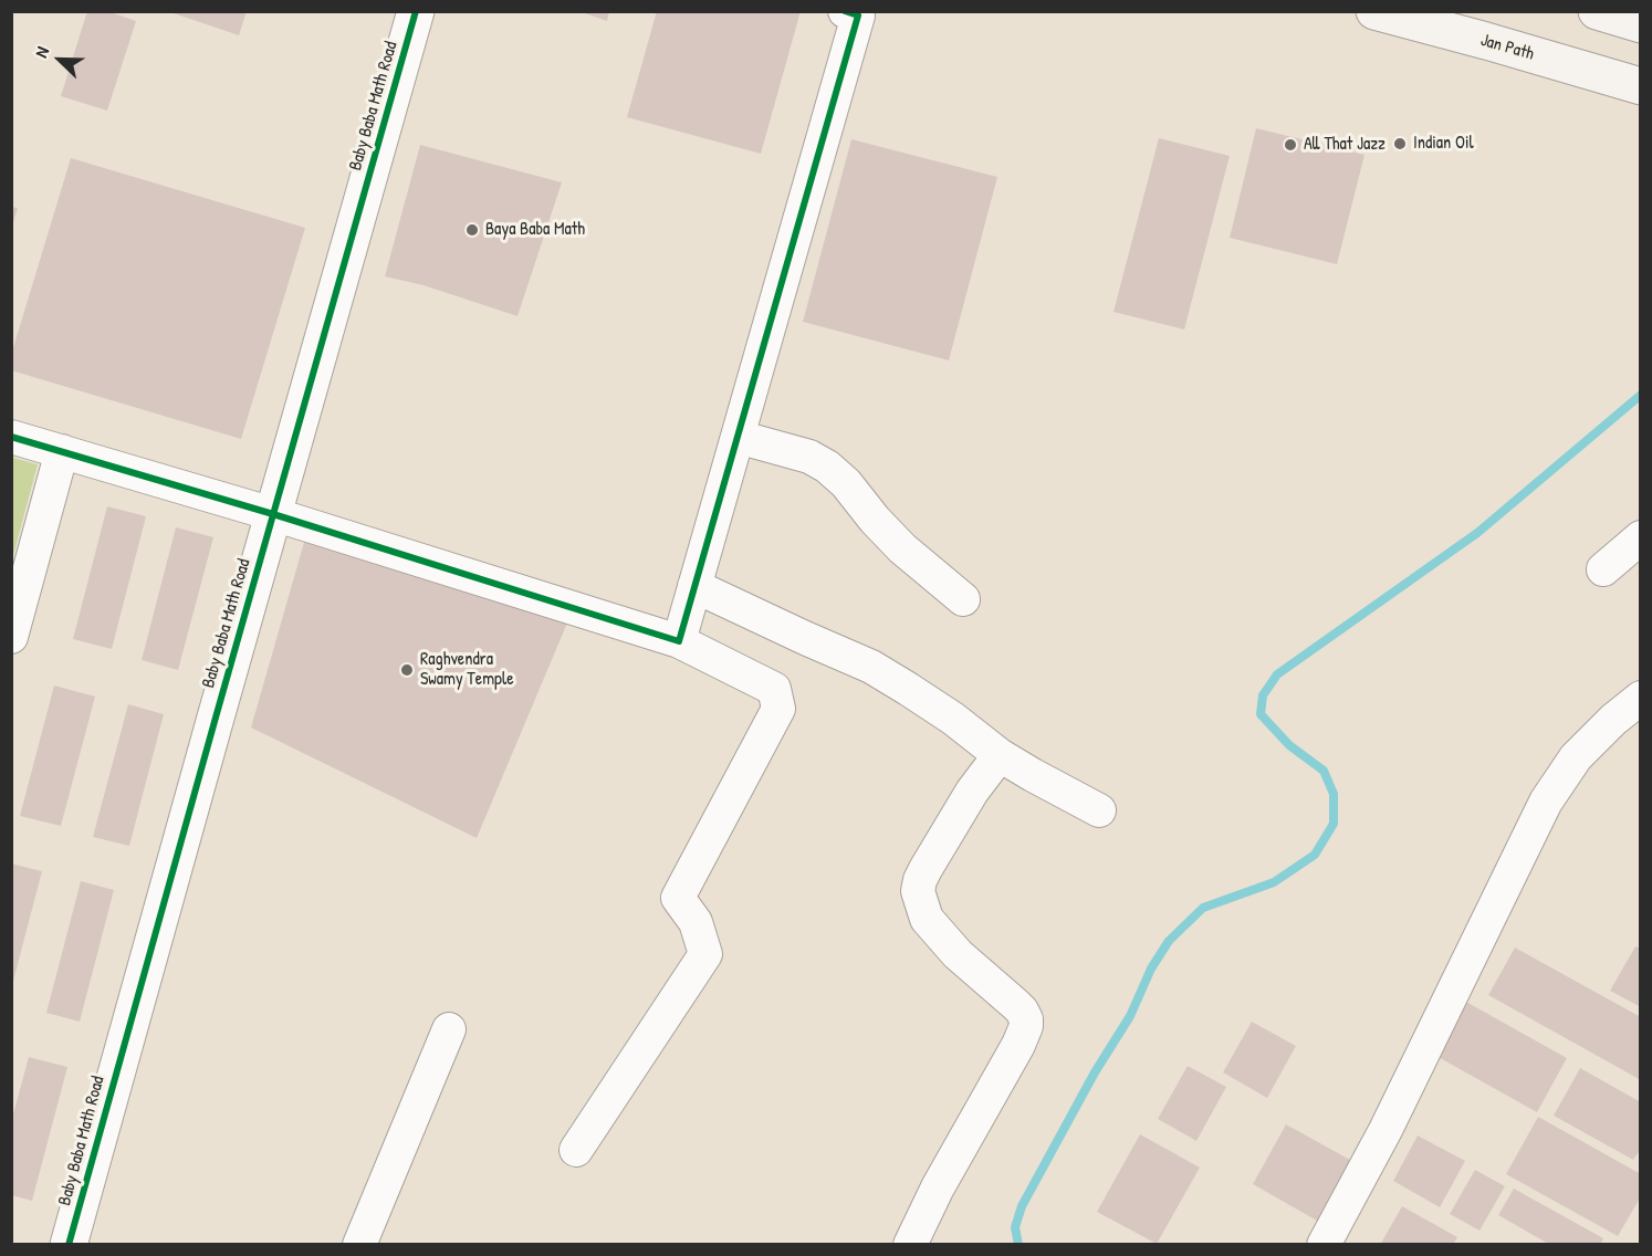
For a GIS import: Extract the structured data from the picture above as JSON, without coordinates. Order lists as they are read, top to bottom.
{
  "streets": {
    "main road": ["Jan Path"],
    "street": ["Baby Baba Math Road"]
  },
  "places": [
    "Indian Oil",
    "All That Jazz",
    "Baya Baba Math",
    "Raghvendra Swamy Temple"
  ],
  "north": "top left"
}
